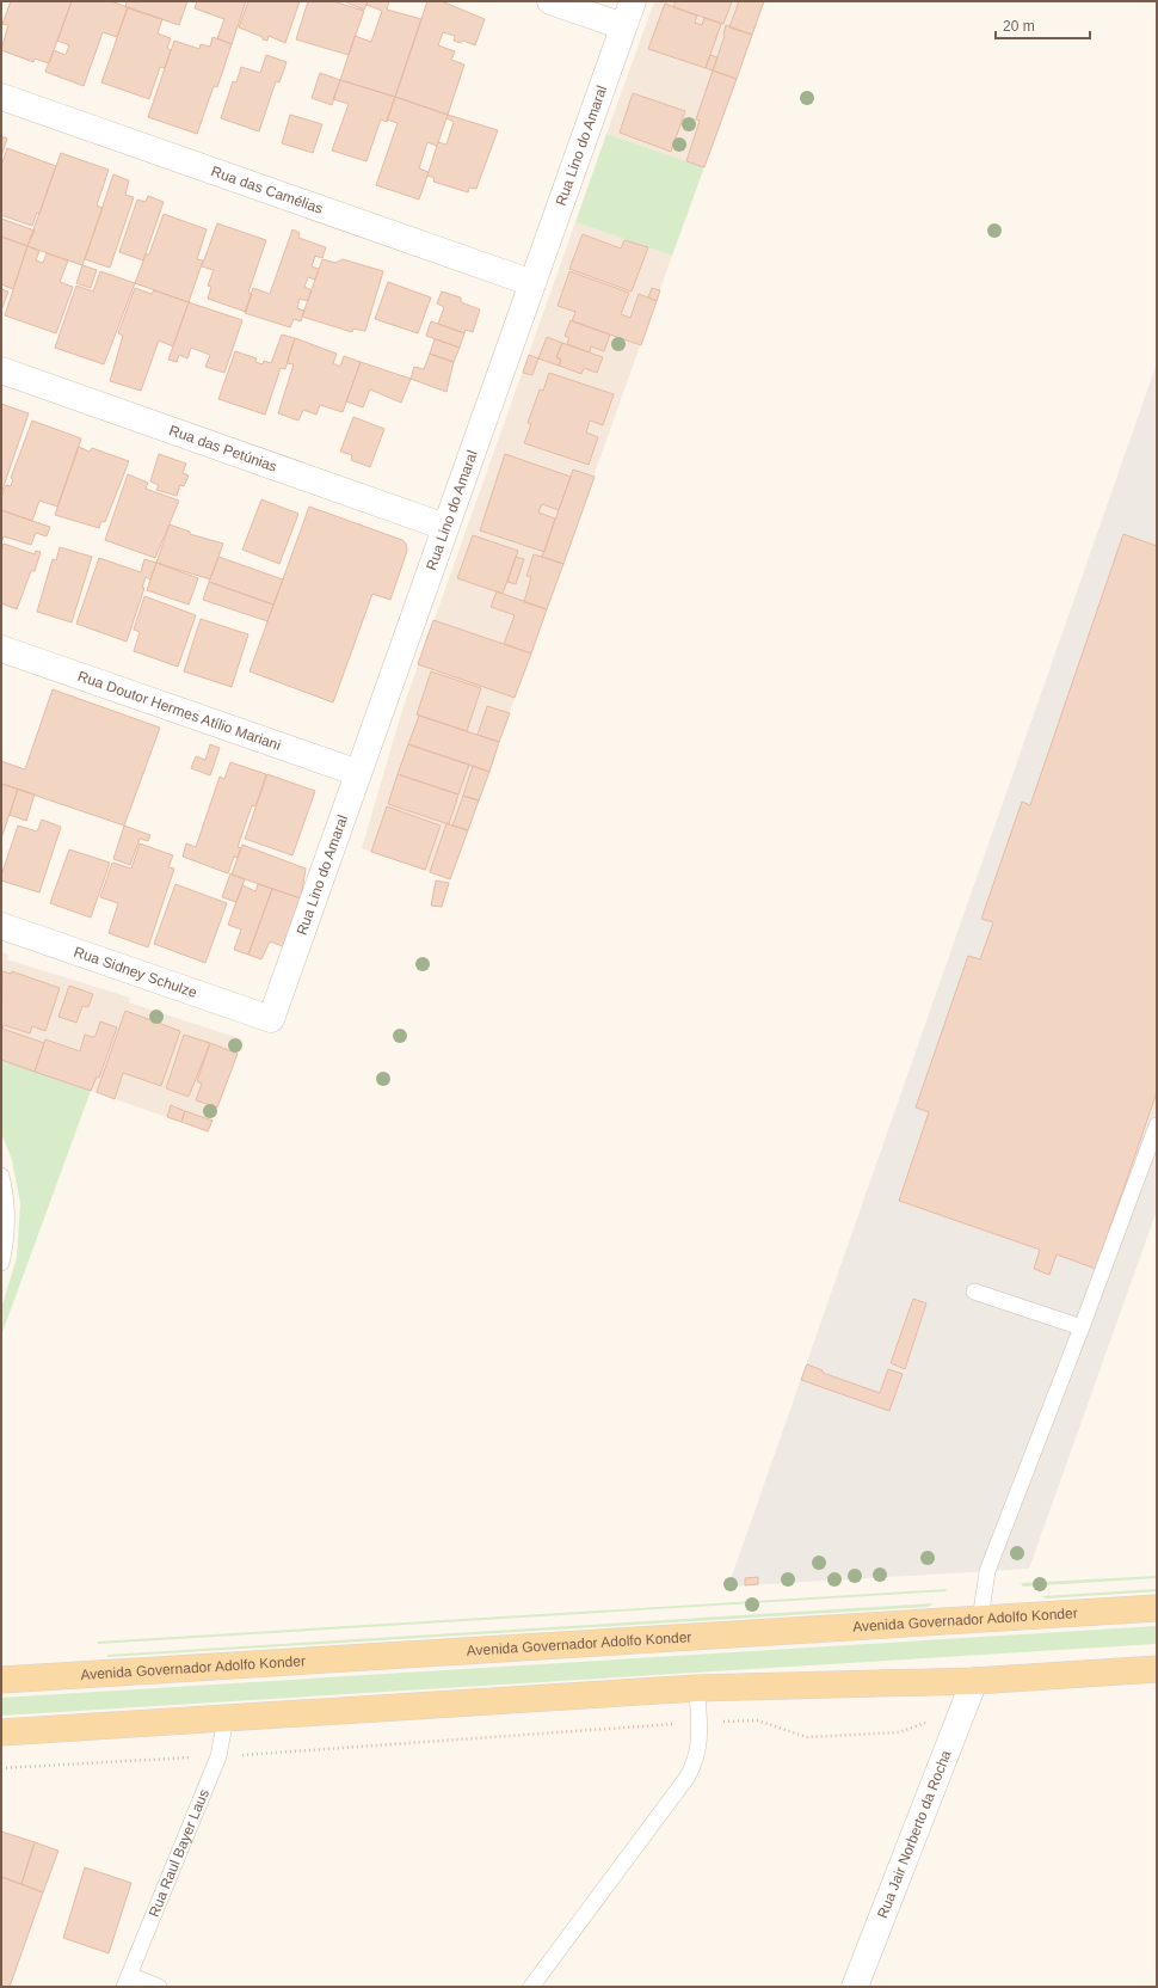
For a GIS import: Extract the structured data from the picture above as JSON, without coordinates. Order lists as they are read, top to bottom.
{
  "streets": {
    "main road": ["Avenida Governador Adolfo Konder"],
    "street": [
      "Rua Lino do Amaral",
      "Rua das Camélias",
      "Rua das Petúnias",
      "Rua Doutor Hermes Atílio Mariani",
      "Rua Sidney Schulze",
      "Rua Jair Norberto da Rocha"
    ],
    "lane": ["Rua Raul Bayer Laus"]
  },
  "crossings": [
    ["Rua Lino do Amaral", "Rua das Camélias"],
    ["Rua Lino do Amaral", "Rua das Petúnias"],
    ["Rua Lino do Amaral", "Rua Doutor Hermes Atílio Mariani"],
    ["Rua Lino do Amaral", "Rua Sidney Schulze"]
  ],
  "scale_bar": "20 m"
}
